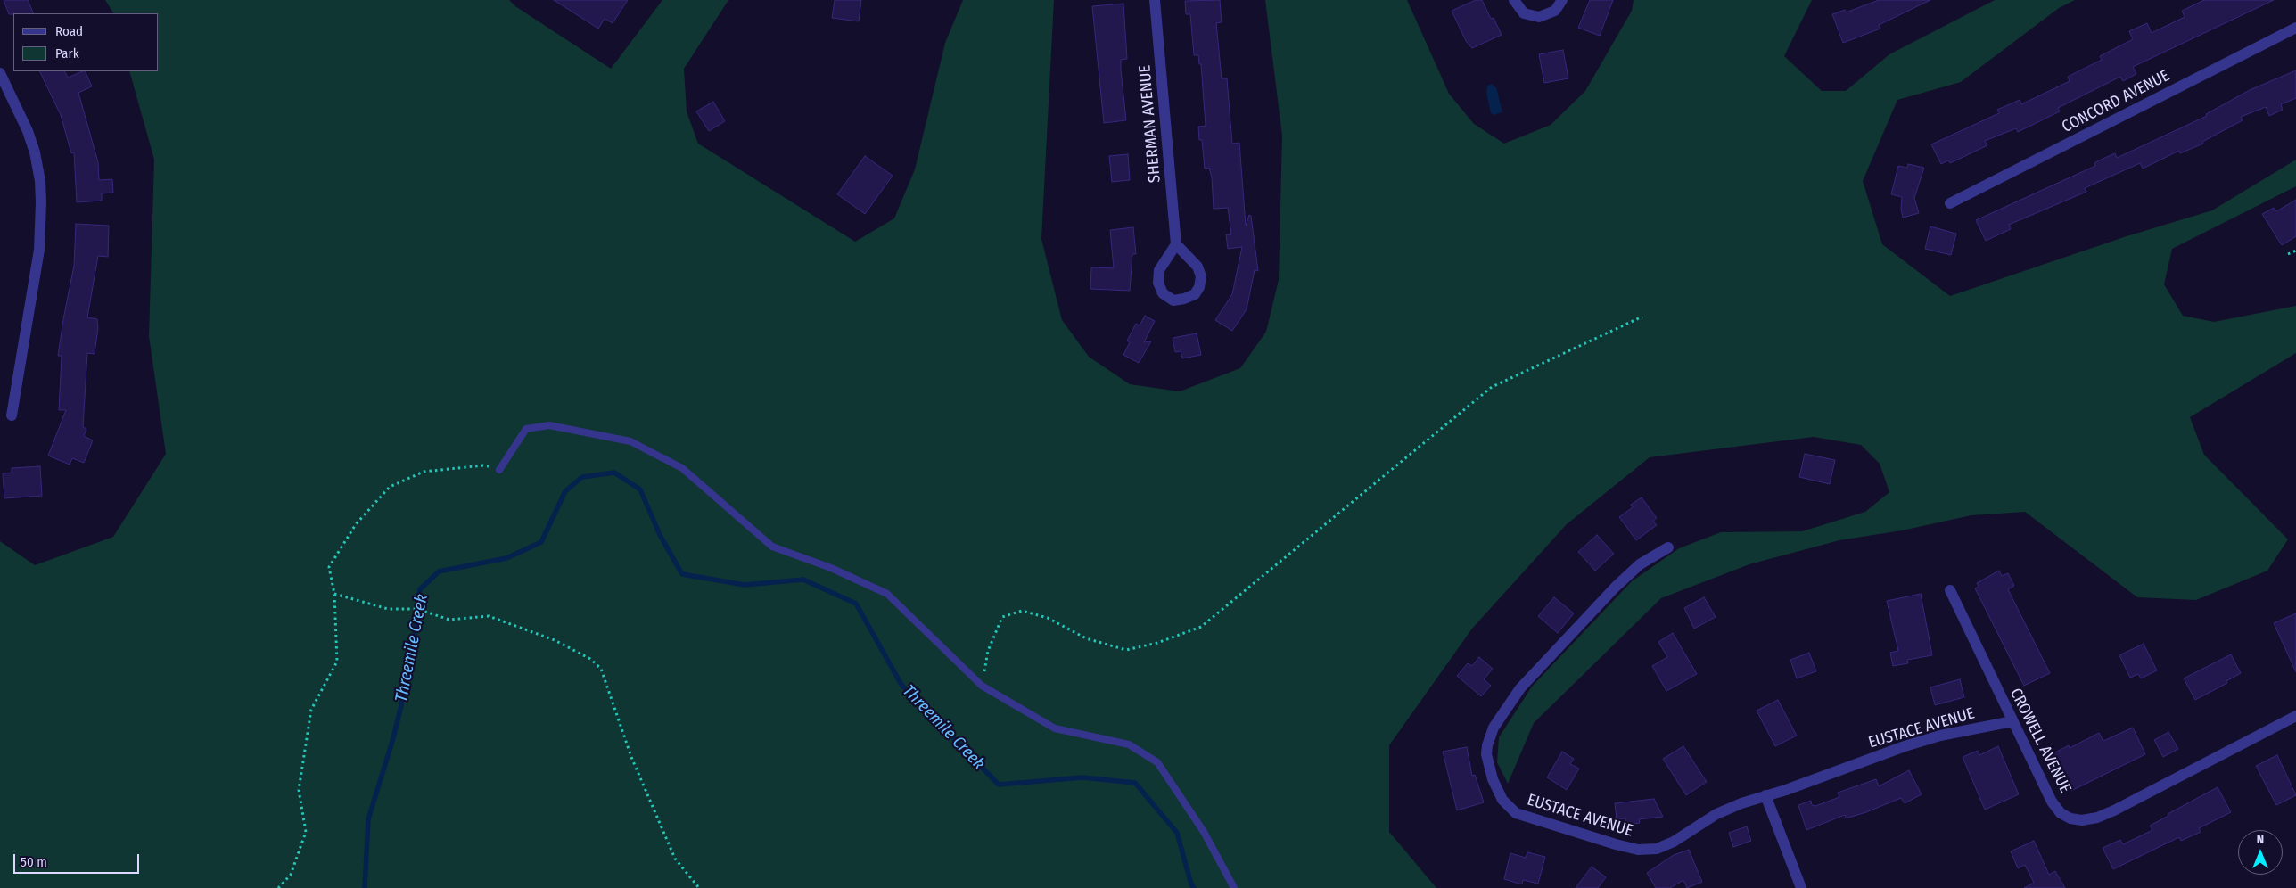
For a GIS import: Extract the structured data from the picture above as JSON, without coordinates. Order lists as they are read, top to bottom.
{
  "streets": {
    "street": [
      "CONCORD AVENUE",
      "SHERMAN AVENUE",
      "EUSTACE AVENUE",
      "CROWELL AVENUE"
    ]
  },
  "crossings": [
    ["EUSTACE AVENUE", "CROWELL AVENUE"]
  ],
  "water": ["Threemile Creek"],
  "legend": ["Road", "Park"],
  "scale_bar": "50 m",
  "north": "top"
}
